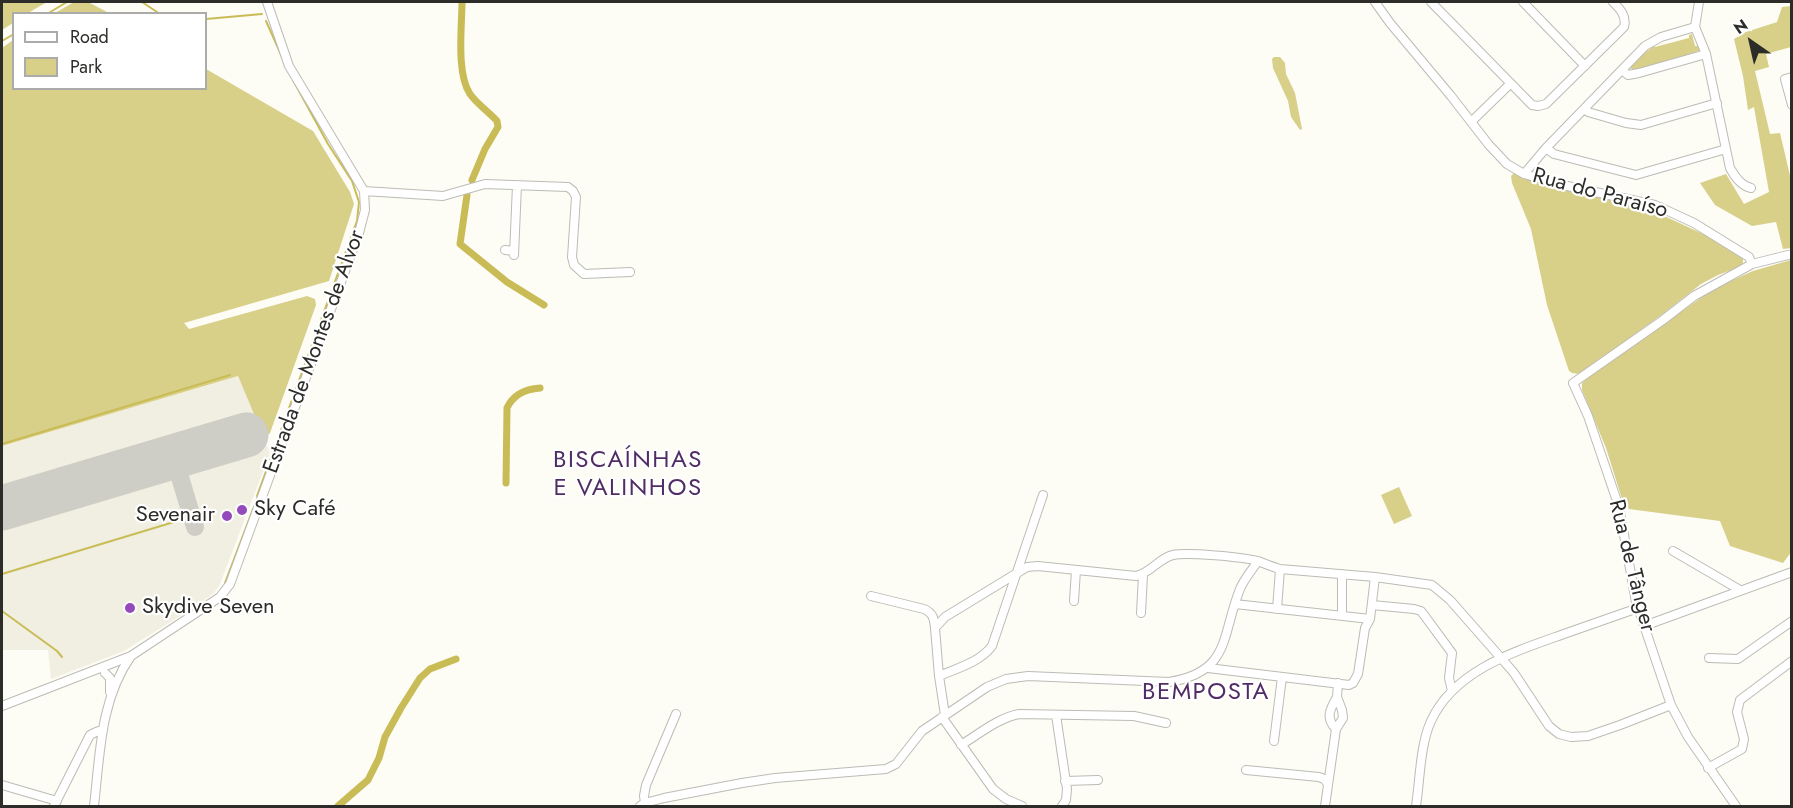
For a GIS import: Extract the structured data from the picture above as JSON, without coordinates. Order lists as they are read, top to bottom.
{
  "streets": {
    "street": ["Rua do Paraíso", "Estrada de Montes de Alvor", "Rua de Tânger"]
  },
  "crossings": [
    ["Rua do Paraíso", "Rua de Tânger"]
  ],
  "districts": ["BISCAÍNHAS E VALINHOS", "BEMPOSTA"],
  "places": ["Sky Café", "Sevenair", "Skydive Seven"],
  "legend": ["Road", "Park"],
  "north": "top left"
}
